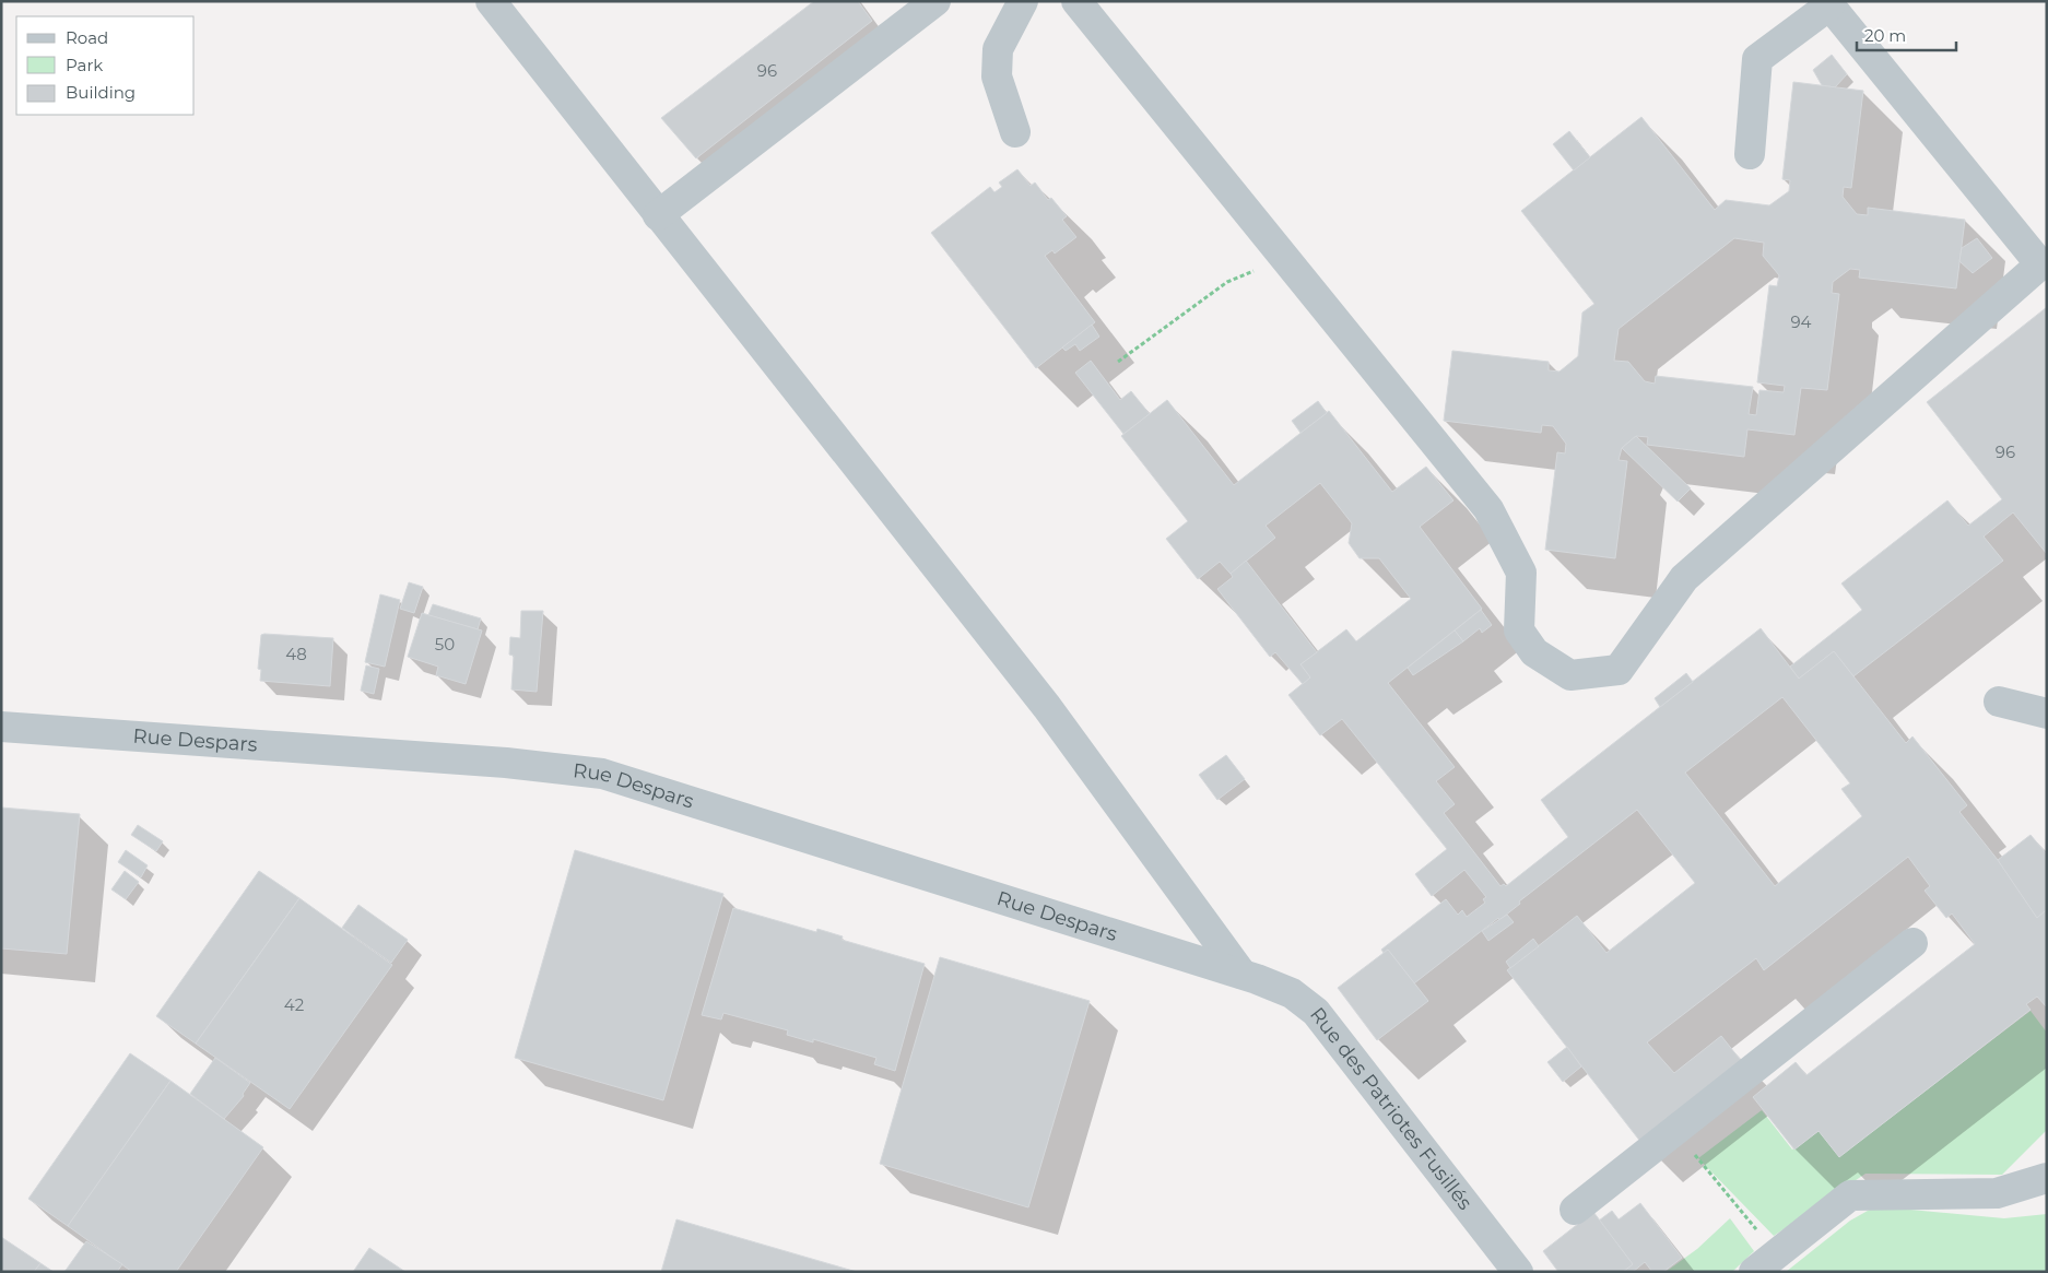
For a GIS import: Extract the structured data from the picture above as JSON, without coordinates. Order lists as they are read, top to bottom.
{
  "streets": {
    "street": ["Rue Despars", "Rue des Patriotes Fusillés"]
  },
  "crossings": [
    ["Rue Despars", "Rue des Patriotes Fusillés"]
  ],
  "house_numbers": [
    "96",
    "94",
    "96",
    "50",
    "48",
    "42"
  ],
  "legend": ["Road", "Park", "Building"],
  "scale_bar": "20 m"
}
